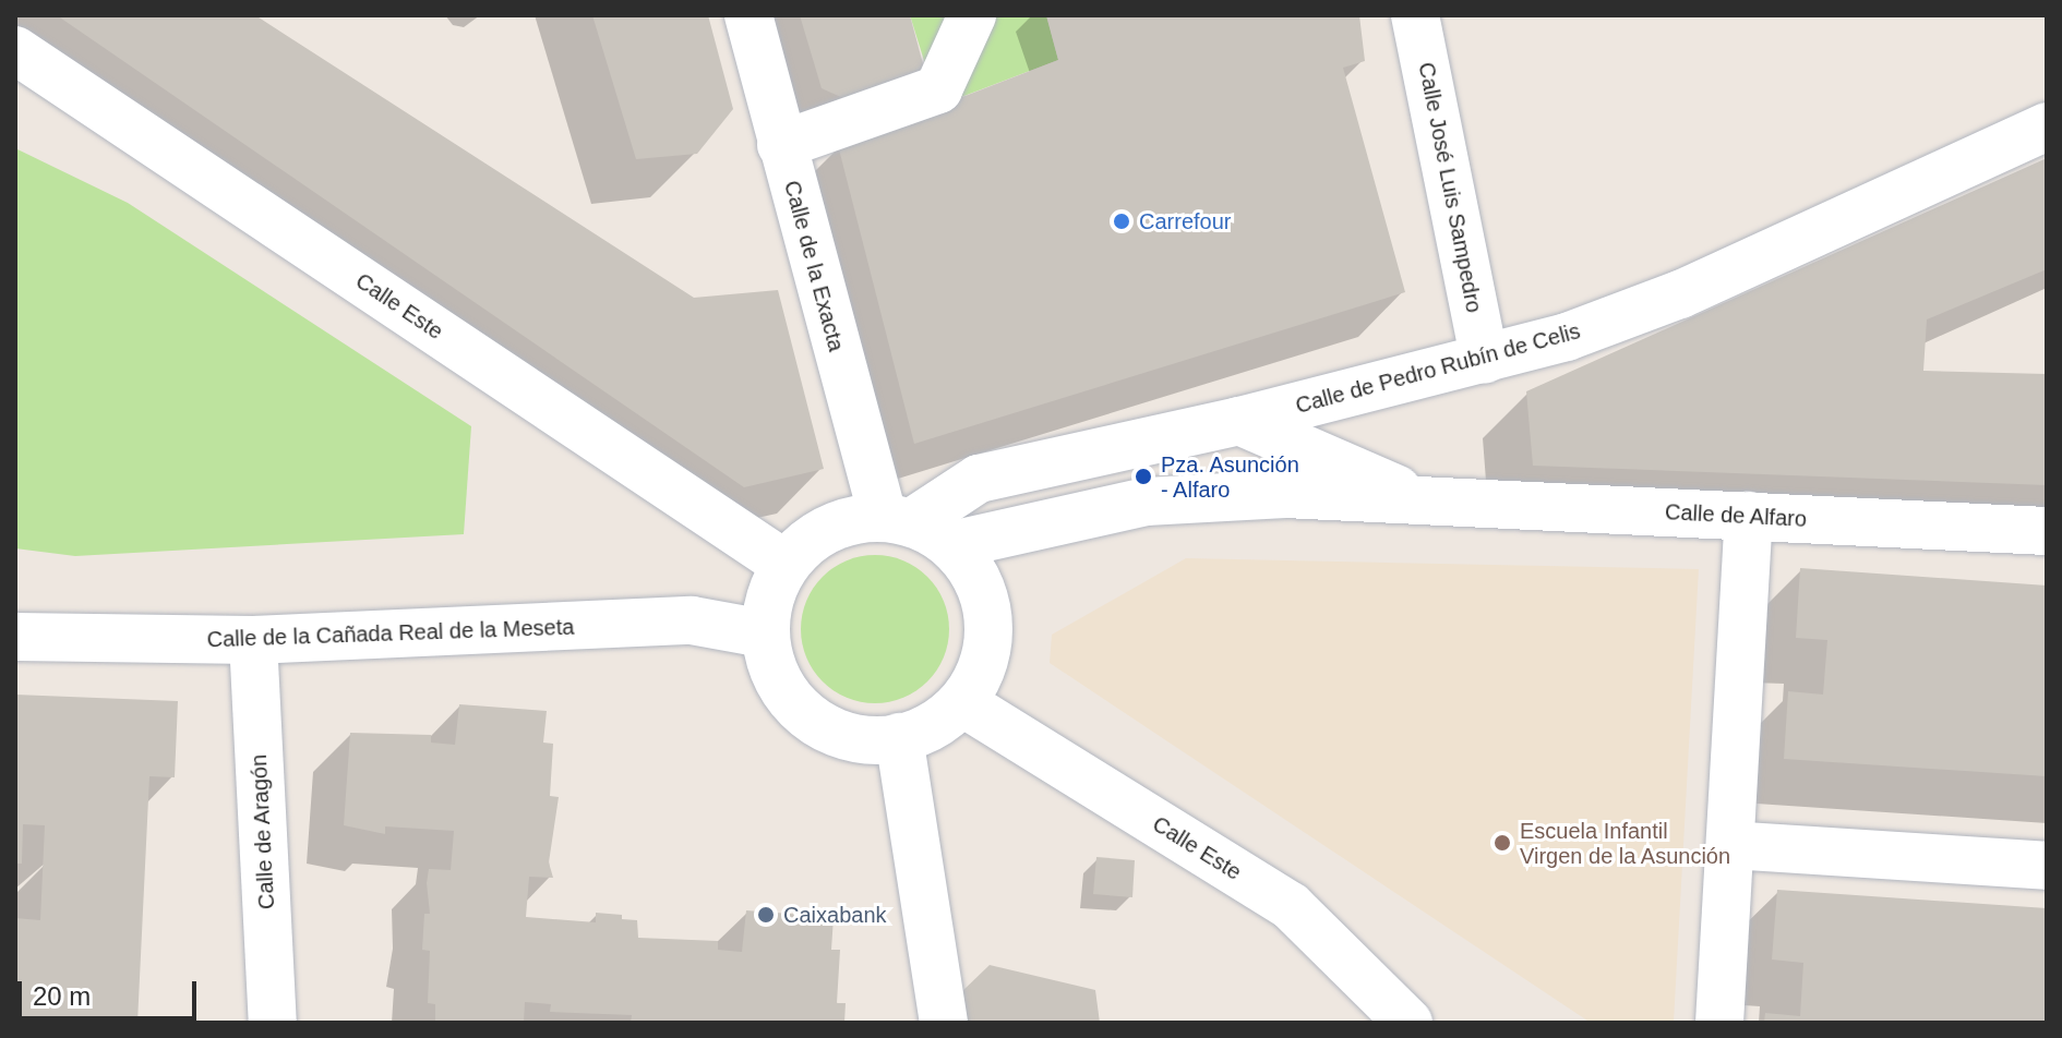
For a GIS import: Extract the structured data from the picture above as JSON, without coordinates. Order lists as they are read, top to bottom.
{
  "streets": {
    "street": [
      "Calle José Luis Sampedro",
      "Calle de la Exacta",
      "Calle Este",
      "Calle de Pedro Rubín de Celis",
      "Calle de Alfaro",
      "Calle de la Cañada Real de la Meseta",
      "Calle de Aragón"
    ]
  },
  "crossings": [
    ["Calle José Luis Sampedro", "Calle de Pedro Rubín de Celis"],
    ["Calle de la Exacta", "Calle Este"],
    ["Calle de la Exacta", "Calle de Pedro Rubín de Celis"],
    ["Calle de la Exacta", "Calle de Alfaro"],
    ["Calle de la Exacta", "Calle de la Cañada Real de la Meseta"],
    ["Calle Este", "Calle de Pedro Rubín de Celis"],
    ["Calle Este", "Calle de Alfaro"],
    ["Calle Este", "Calle de la Cañada Real de la Meseta"],
    ["Calle de Pedro Rubín de Celis", "Calle de Alfaro"],
    ["Calle de Pedro Rubín de Celis", "Calle de la Cañada Real de la Meseta"],
    ["Calle de Alfaro", "Calle de la Cañada Real de la Meseta"],
    ["Calle de la Cañada Real de la Meseta", "Calle de Aragón"]
  ],
  "places": [
    "Carrefour",
    "Pza. Asunción - Alfaro",
    "Escuela Infantil Virgen de la Asunción",
    "Caixabank"
  ],
  "scale_bar": "20 m"
}
